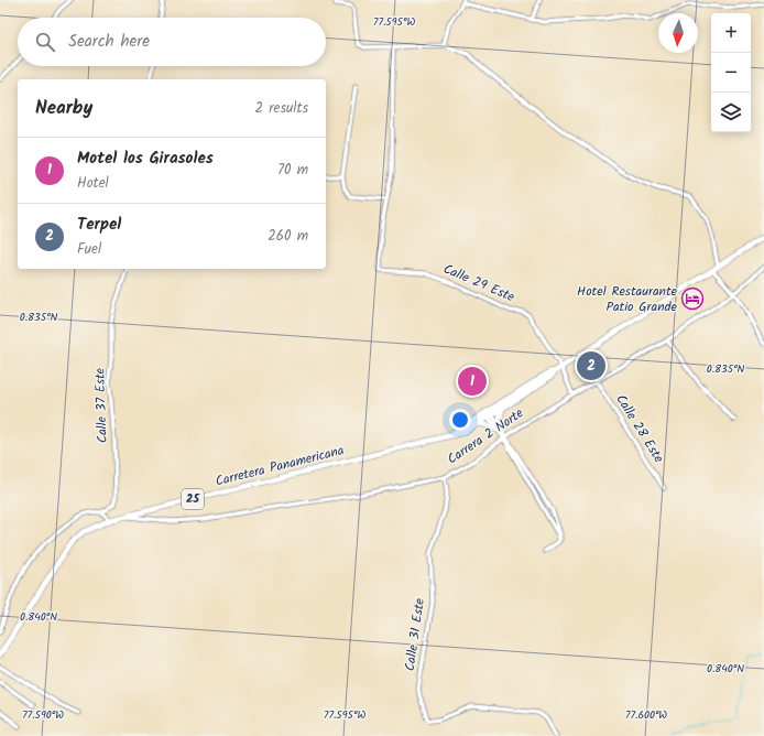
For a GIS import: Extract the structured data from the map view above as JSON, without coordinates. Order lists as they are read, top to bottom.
{
  "streets": {
    "highway": ["Carretera Panamericana", "25"],
    "street": [
      "Calle 29 Este",
      "Calle 37 Este",
      "Calle 28 Este",
      "Carrera 2 Norte",
      "Calle 31 Este"
    ]
  },
  "crossings": [
    ["Calle 29 Este", "Carrera 2 Norte"],
    ["Calle 29 Este", "Carretera Panamericana"],
    ["Calle 28 Este", "Carrera 2 Norte"],
    ["Carrera 2 Norte", "Carretera Panamericana"],
    ["Carrera 2 Norte", "Calle 31 Este"]
  ],
  "places": {
    "hotel": ["Hotel Restaurante Patio Grande"]
  },
  "north": "bottom",
  "page": {
    "map_buttons": ["+", "−"],
    "search": "Search here",
    "heading": ["Nearby", "2 results"],
    "list": [
      {
        "mark": "1",
        "name": "Motel los Girasoles",
        "note": "Hotel",
        "value": "70 m"
      },
      {
        "mark": "2",
        "name": "Terpel",
        "note": "Fuel",
        "value": "260 m"
      }
    ],
    "pins": ["2", "1"]
  },
  "coordinates": [
    "77.595°W",
    "0.835°N",
    "0.840°N",
    "77.590°W",
    "77.600°W"
  ]
}
